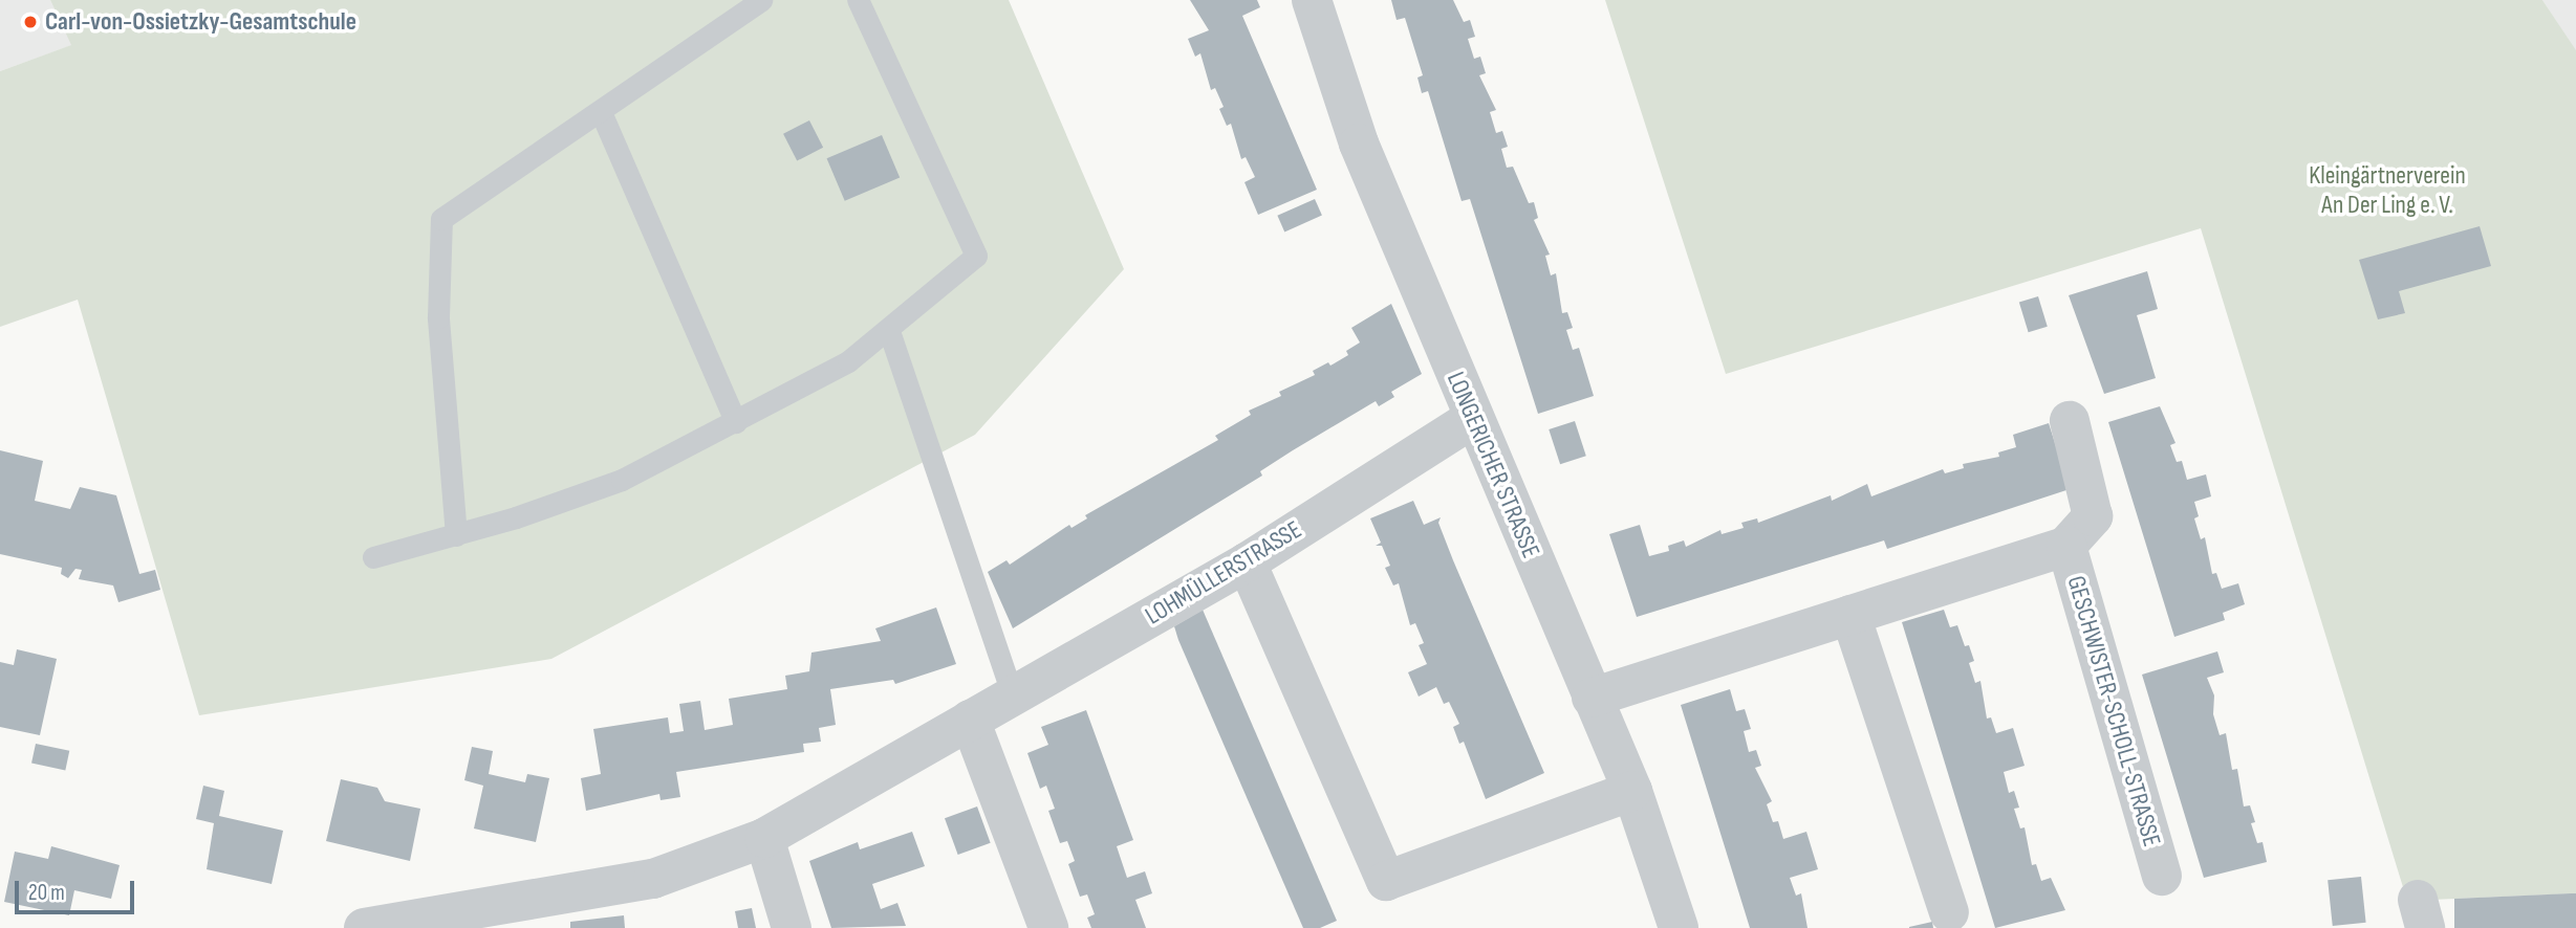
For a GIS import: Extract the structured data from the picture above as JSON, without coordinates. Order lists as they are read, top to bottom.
{
  "streets": {
    "street": ["LONGERICHER STRASSE", "LOHMÜLLERSTRASSE", "GESCHWISTER-SCHOLL-STRASSE"]
  },
  "crossings": [
    ["LONGERICHER STRASSE", "LOHMÜLLERSTRASSE"],
    ["LONGERICHER STRASSE", "GESCHWISTER-SCHOLL-STRASSE"]
  ],
  "parks": ["Kleingärtnerverein An Der Ling e. V."],
  "places": ["Carl-von-Ossietzky-Gesamtschule"],
  "scale_bar": "20 m"
}
